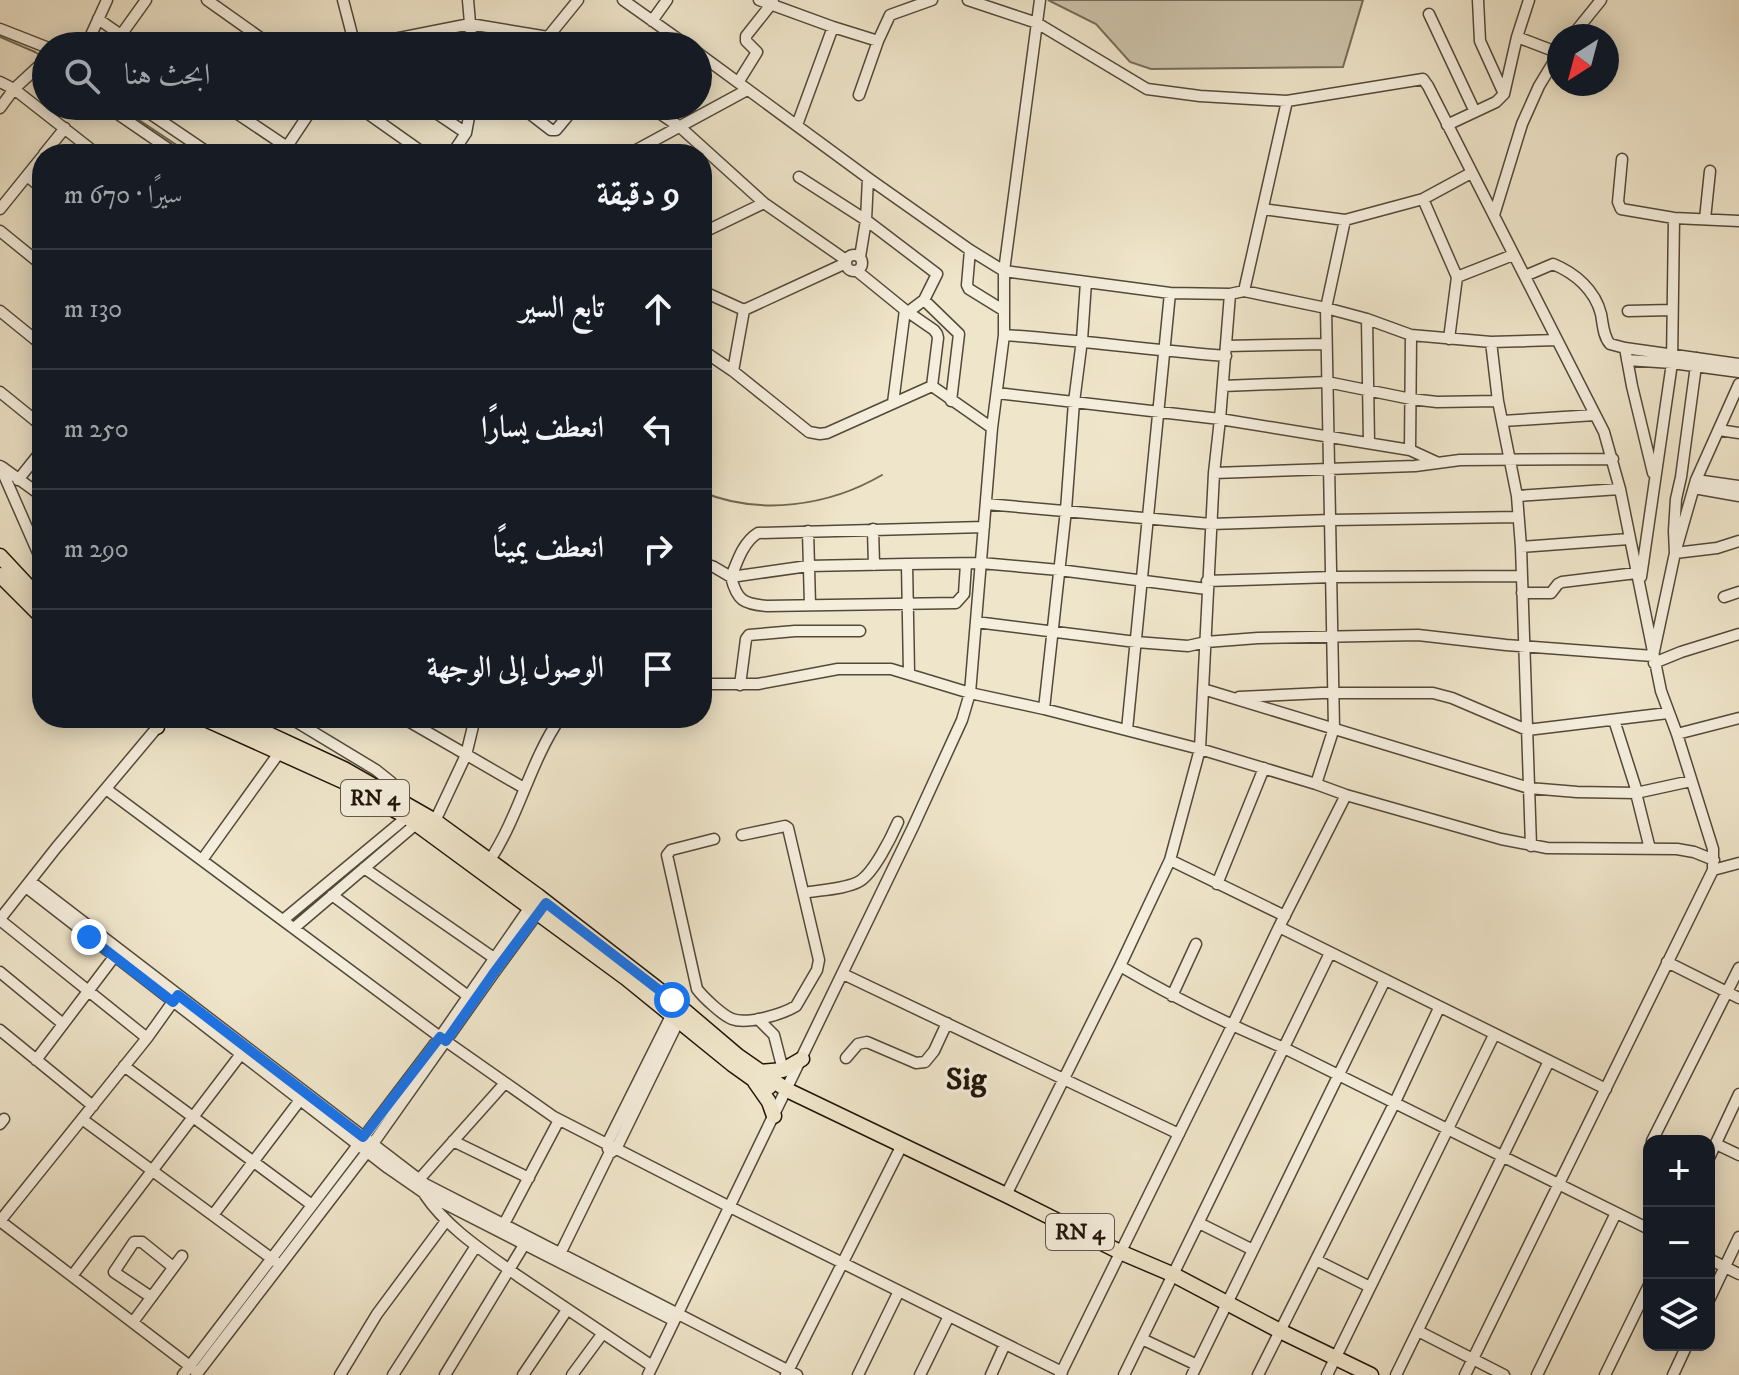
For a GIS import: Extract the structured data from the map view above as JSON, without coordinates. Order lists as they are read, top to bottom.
{
  "streets": {
    "main road": ["RN 4"]
  },
  "districts": ["Sig"],
  "north": "bottom left",
  "page": {
    "search": "ابحث هنا",
    "heading": ["9 دقيقة", "سيرًا · 670 m"],
    "list": [
      ["تابع السير", "130 m"],
      ["انعطف يسارًا", "250 m"],
      ["انعطف يمينًا", "290 m"],
      "الوصول إلى الوجهة"
    ],
    "map_buttons": ["+", "−"]
  }
}
